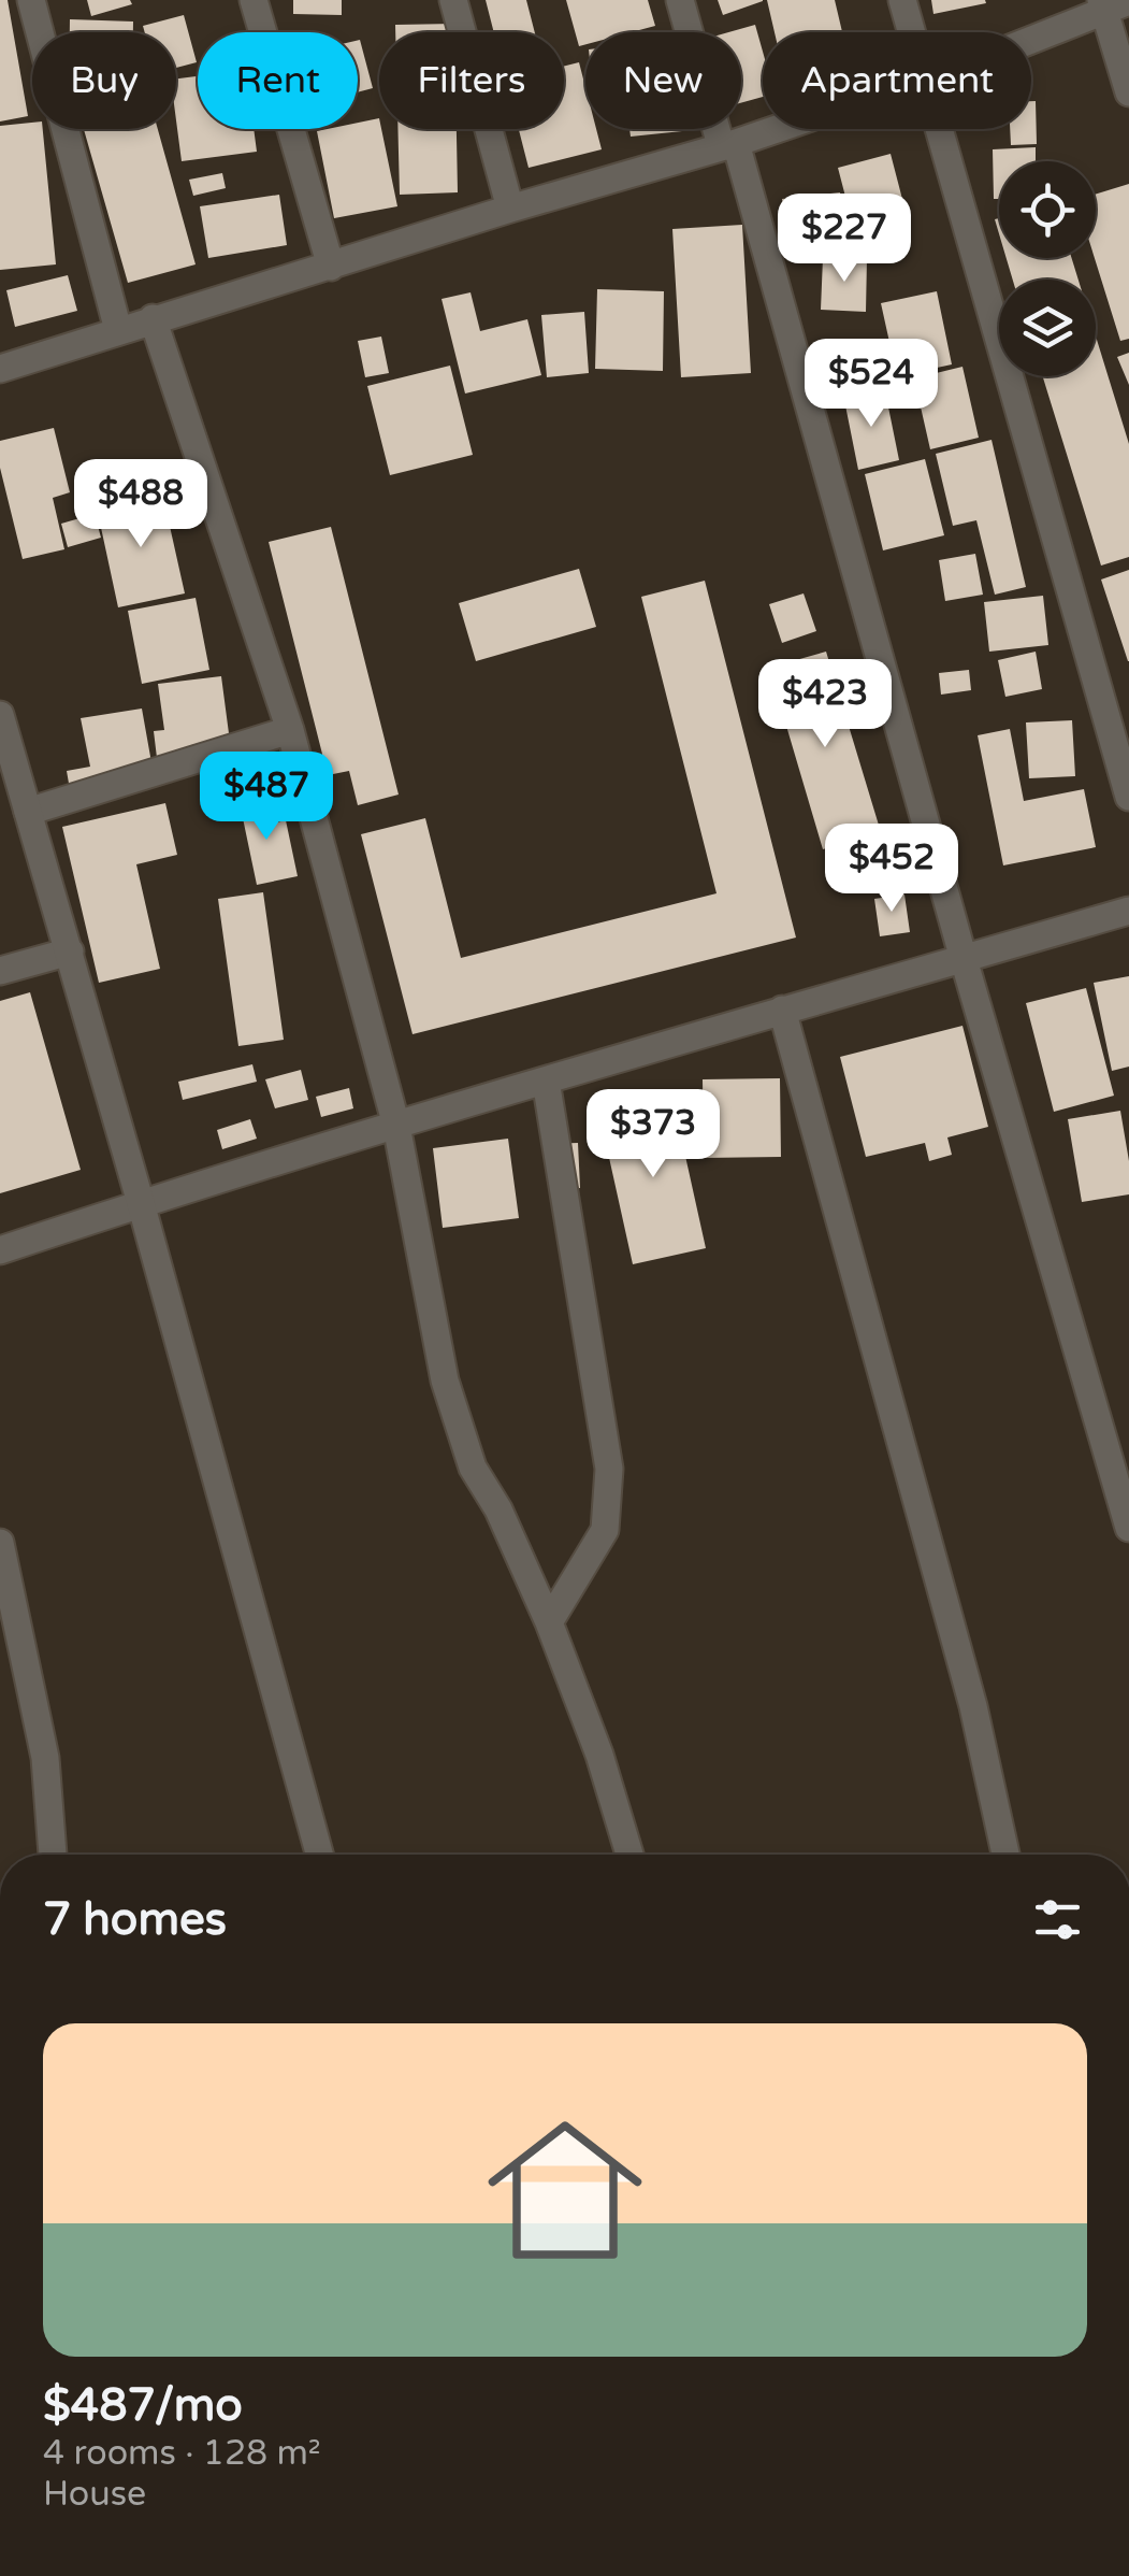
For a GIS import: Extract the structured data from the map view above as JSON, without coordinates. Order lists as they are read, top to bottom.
{
  "page": {
    "chip": [
      "Buy",
      "Rent",
      "Filters",
      "New",
      "Apartment"
    ],
    "price": [
      "$227",
      "$524",
      "$488",
      "$423",
      "$487",
      "$452",
      "$373"
    ],
    "heading": "7 homes",
    "list": [
      {
        "name": "$487/mo",
        "note": "4 rooms · 128 m² · House"
      }
    ]
  }
}
